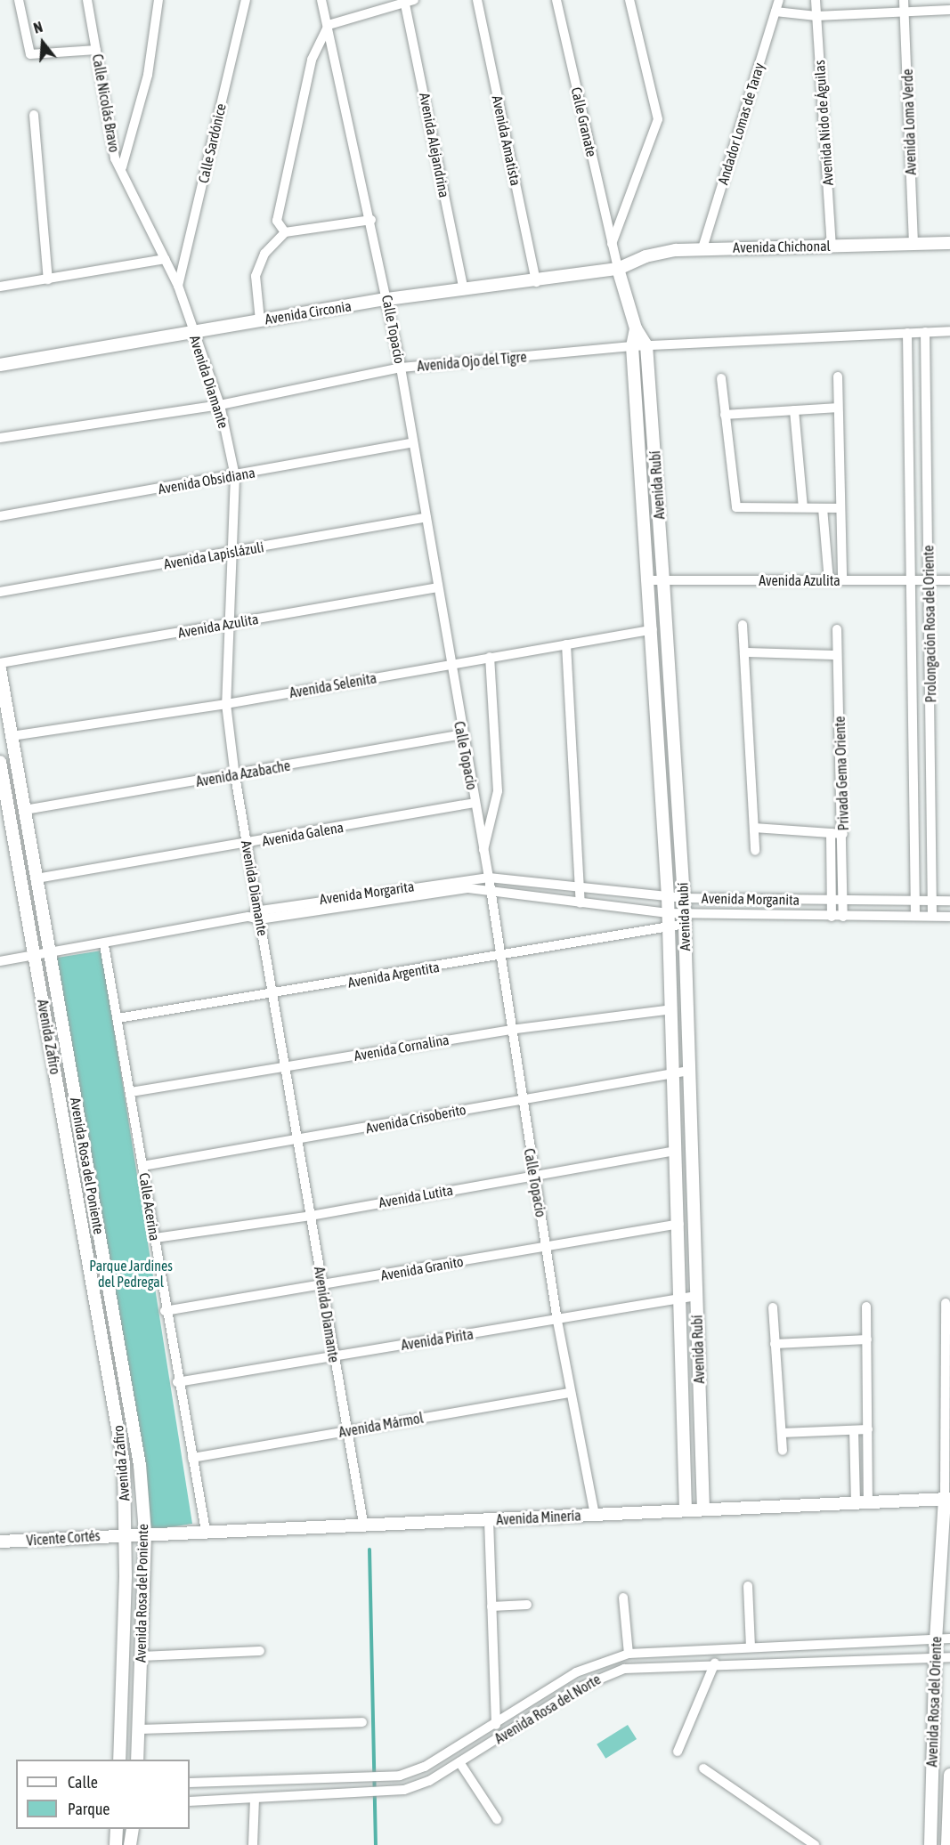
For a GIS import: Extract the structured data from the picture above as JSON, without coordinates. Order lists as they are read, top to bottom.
{
  "streets": {
    "street": [
      "Calle Nicolás Bravo",
      "Calle Granate",
      "Avenida Loma Verde",
      "Avenida Nido de Águilas",
      "Andador Lomas de Taray",
      "Avenida Amatista",
      "Calle Sardónice",
      "Avenida Alejandrina",
      "Avenida Chichonal",
      "Avenida Circonia",
      "Calle Topacio",
      "Avenida Ojo del Tigre",
      "Avenida Diamante",
      "Avenida Obsidiana",
      "Avenida Rubí",
      "Avenida Lapislázuli",
      "Avenida Azulita",
      "Prolongación Rosa del Oriente",
      "Avenida Selenita",
      "Avenida Azabache",
      "Privada Gema Oriente",
      "Avenida Galena",
      "Avenida Morgarita",
      "Avenida Morganita",
      "Avenida Argentita",
      "Avenida Zafiro",
      "Avenida Cornalina",
      "Avenida Crisoberito",
      "Avenida Rosa del Poniente",
      "Avenida Lutita",
      "Calle Acerina",
      "Avenida Granito",
      "Avenida Pirita",
      "Avenida Mármol",
      "Avenida Minería",
      "Vicente Cortés",
      "Avenida Rosa del Oriente",
      "Avenida Rosa del Norte"
    ]
  },
  "crossings": [
    ["Calle Nicolás Bravo", "Avenida Diamante"],
    ["Calle Granate", "Avenida Rubí"],
    ["Avenida Loma Verde", "Avenida Chichonal"],
    ["Avenida Nido de Águilas", "Avenida Chichonal"],
    ["Andador Lomas de Taray", "Avenida Chichonal"],
    ["Avenida Amatista", "Avenida Circonia"],
    ["Calle Sardónice", "Avenida Diamante"],
    ["Avenida Alejandrina", "Avenida Circonia"],
    ["Avenida Chichonal", "Avenida Circonia"],
    ["Avenida Chichonal", "Avenida Rubí"],
    ["Avenida Circonia", "Calle Topacio"],
    ["Avenida Circonia", "Avenida Diamante"],
    ["Avenida Circonia", "Avenida Rubí"],
    ["Calle Topacio", "Avenida Ojo del Tigre"],
    ["Calle Topacio", "Avenida Obsidiana"],
    ["Calle Topacio", "Avenida Lapislázuli"],
    ["Calle Topacio", "Avenida Azulita"],
    ["Calle Topacio", "Avenida Selenita"],
    ["Calle Topacio", "Avenida Azabache"],
    ["Calle Topacio", "Avenida Galena"],
    ["Calle Topacio", "Avenida Morgarita"],
    ["Calle Topacio", "Avenida Morganita"],
    ["Calle Topacio", "Avenida Argentita"],
    ["Calle Topacio", "Avenida Cornalina"],
    ["Calle Topacio", "Avenida Crisoberito"],
    ["Calle Topacio", "Avenida Lutita"],
    ["Calle Topacio", "Avenida Granito"],
    ["Calle Topacio", "Avenida Pirita"],
    ["Calle Topacio", "Avenida Mármol"],
    ["Calle Topacio", "Avenida Minería"],
    ["Avenida Ojo del Tigre", "Avenida Diamante"],
    ["Avenida Ojo del Tigre", "Avenida Rubí"],
    ["Avenida Ojo del Tigre", "Prolongación Rosa del Oriente"],
    ["Avenida Diamante", "Avenida Obsidiana"],
    ["Avenida Diamante", "Avenida Lapislázuli"],
    ["Avenida Diamante", "Avenida Azulita"],
    ["Avenida Diamante", "Avenida Selenita"],
    ["Avenida Diamante", "Avenida Azabache"],
    ["Avenida Diamante", "Avenida Galena"],
    ["Avenida Diamante", "Avenida Morgarita"],
    ["Avenida Diamante", "Avenida Argentita"],
    ["Avenida Diamante", "Avenida Cornalina"],
    ["Avenida Diamante", "Avenida Crisoberito"],
    ["Avenida Diamante", "Avenida Lutita"],
    ["Avenida Diamante", "Avenida Granito"],
    ["Avenida Diamante", "Avenida Pirita"],
    ["Avenida Diamante", "Avenida Mármol"],
    ["Avenida Diamante", "Avenida Minería"],
    ["Avenida Rubí", "Avenida Azulita"],
    ["Avenida Rubí", "Avenida Selenita"],
    ["Avenida Rubí", "Avenida Morganita"],
    ["Avenida Rubí", "Avenida Argentita"],
    ["Avenida Rubí", "Avenida Cornalina"],
    ["Avenida Rubí", "Avenida Crisoberito"],
    ["Avenida Rubí", "Avenida Lutita"],
    ["Avenida Rubí", "Avenida Granito"],
    ["Avenida Rubí", "Avenida Pirita"],
    ["Avenida Rubí", "Avenida Minería"],
    ["Avenida Azulita", "Prolongación Rosa del Oriente"],
    ["Prolongación Rosa del Oriente", "Avenida Morganita"],
    ["Avenida Selenita", "Avenida Rosa del Poniente"],
    ["Avenida Azabache", "Avenida Rosa del Poniente"],
    ["Privada Gema Oriente", "Avenida Morganita"],
    ["Avenida Galena", "Avenida Rosa del Poniente"],
    ["Avenida Morgarita", "Avenida Morganita"],
    ["Avenida Morgarita", "Avenida Zafiro"],
    ["Avenida Morgarita", "Avenida Rosa del Poniente"],
    ["Avenida Morgarita", "Calle Acerina"],
    ["Avenida Morganita", "Avenida Argentita"],
    ["Avenida Argentita", "Calle Acerina"],
    ["Avenida Zafiro", "Avenida Rosa del Poniente"],
    ["Avenida Zafiro", "Avenida Minería"],
    ["Avenida Zafiro", "Vicente Cortés"],
    ["Avenida Cornalina", "Calle Acerina"],
    ["Avenida Crisoberito", "Calle Acerina"],
    ["Avenida Rosa del Poniente", "Avenida Minería"],
    ["Avenida Rosa del Poniente", "Vicente Cortés"],
    ["Avenida Lutita", "Calle Acerina"],
    ["Calle Acerina", "Avenida Granito"],
    ["Calle Acerina", "Avenida Pirita"],
    ["Calle Acerina", "Avenida Mármol"],
    ["Calle Acerina", "Avenida Minería"],
    ["Avenida Minería", "Vicente Cortés"],
    ["Avenida Minería", "Avenida Rosa del Oriente"],
    ["Avenida Rosa del Oriente", "Avenida Rosa del Norte"]
  ],
  "parks": ["Parque Jardines del Pedregal"],
  "legend": ["Calle", "Parque"],
  "north": "top"
}
